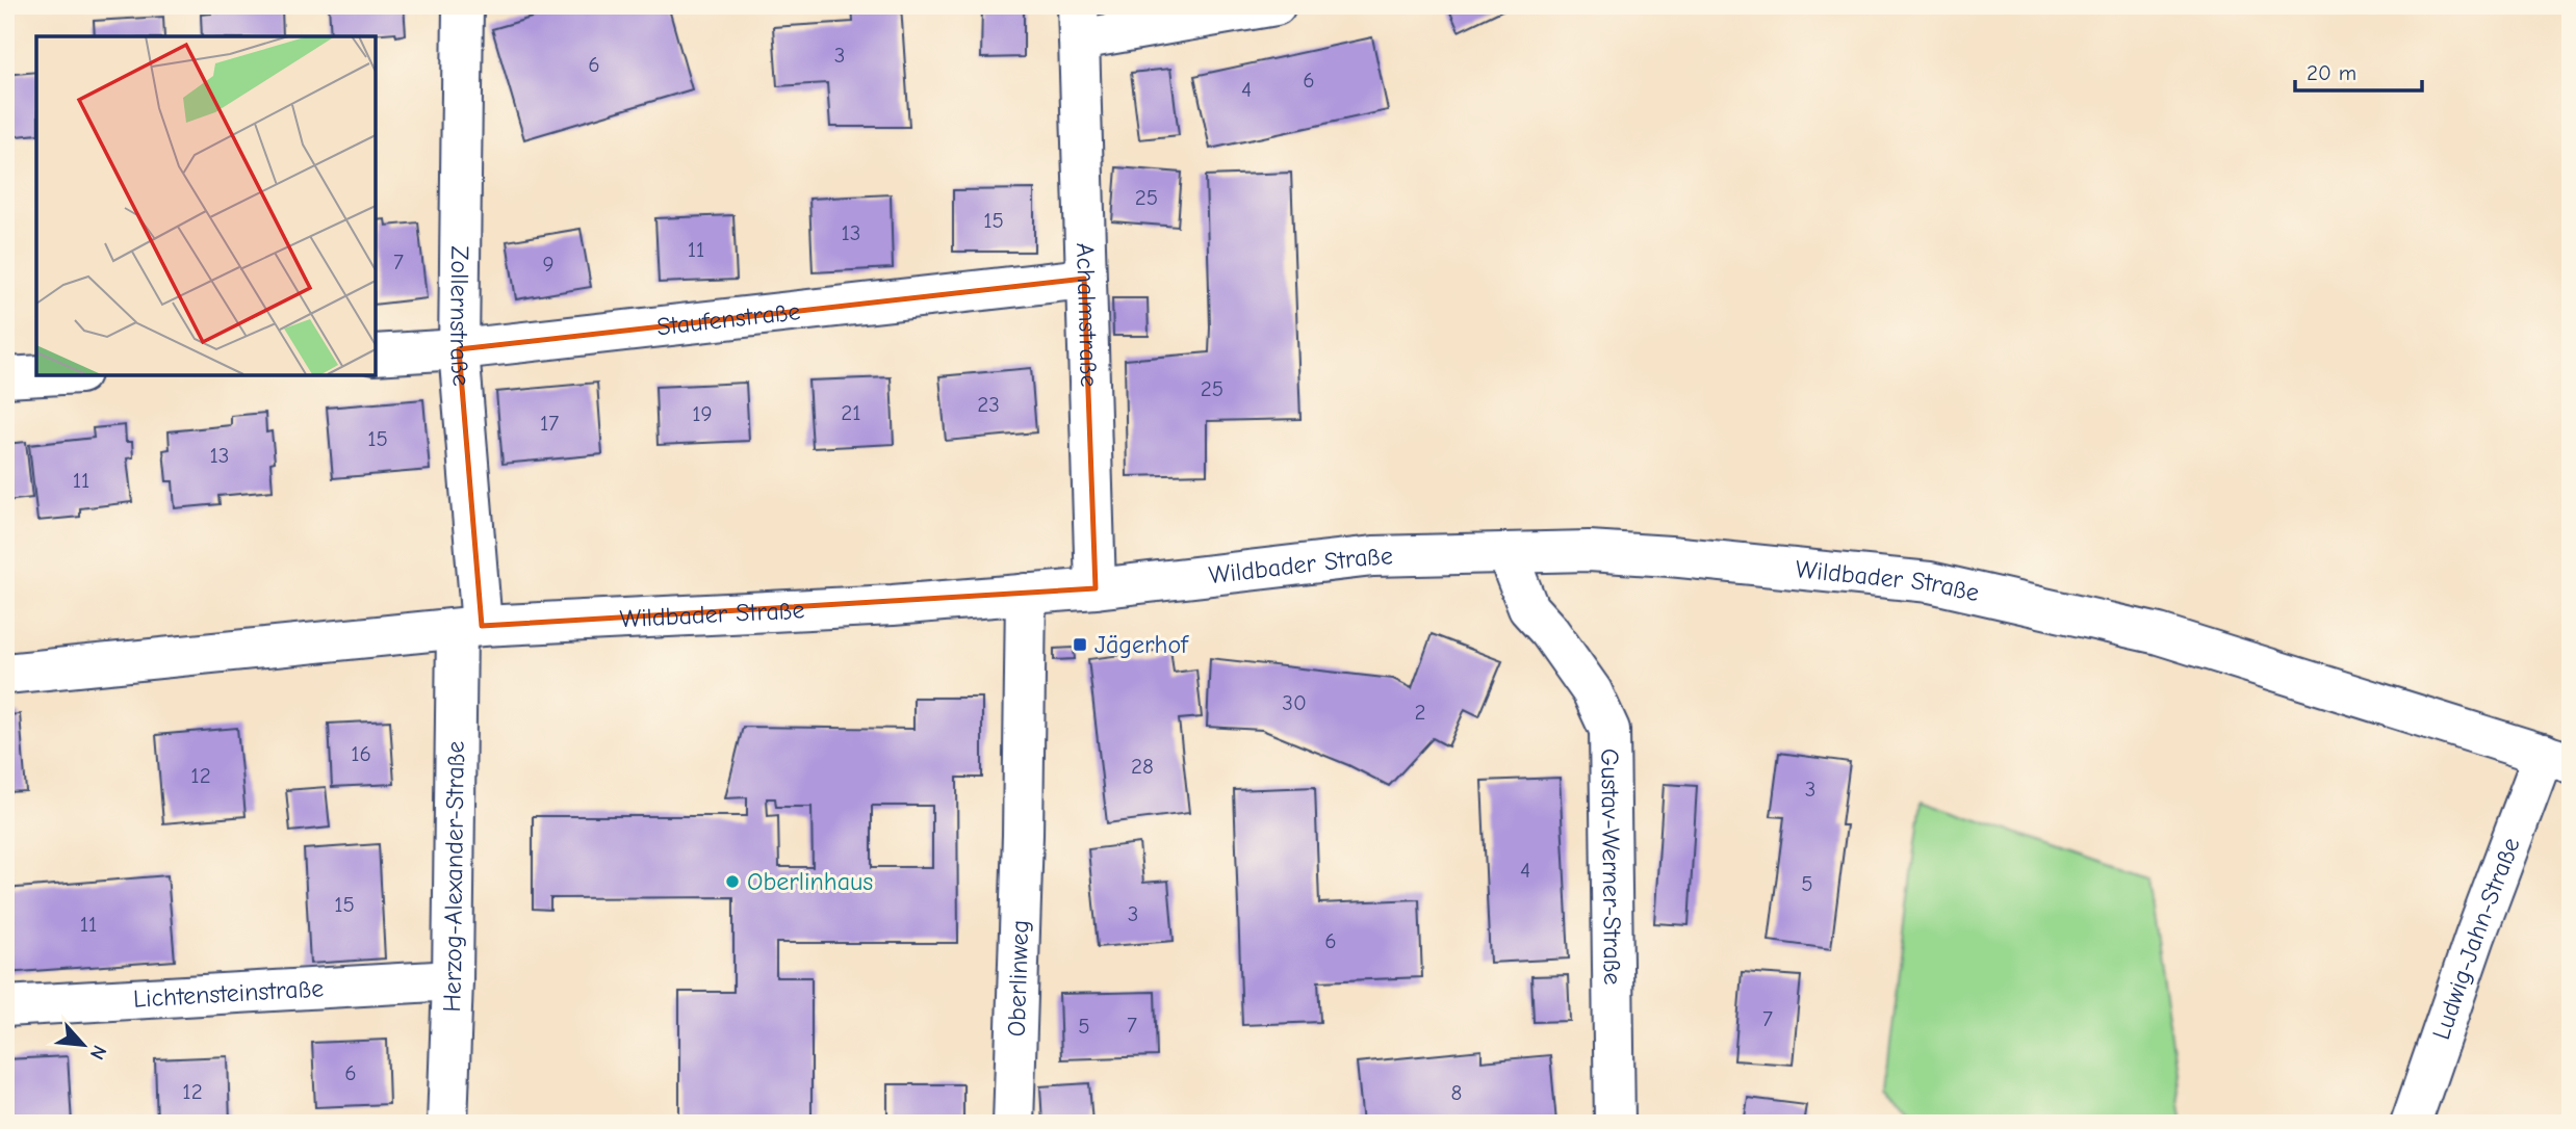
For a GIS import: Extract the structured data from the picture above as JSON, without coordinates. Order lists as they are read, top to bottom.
{
  "streets": {
    "street": [
      "Achalmstraße",
      "Zollernstraße",
      "Staufenstraße",
      "Wildbader Straße",
      "Gustav-Werner-Straße",
      "Herzog-Alexander-Straße",
      "Ludwig-Jahn-Straße",
      "Oberlinweg",
      "Lichtensteinstraße"
    ]
  },
  "crossings": [
    ["Achalmstraße", "Staufenstraße"],
    ["Achalmstraße", "Wildbader Straße"],
    ["Zollernstraße", "Staufenstraße"],
    ["Zollernstraße", "Wildbader Straße"],
    ["Zollernstraße", "Herzog-Alexander-Straße"],
    ["Wildbader Straße", "Gustav-Werner-Straße"],
    ["Wildbader Straße", "Herzog-Alexander-Straße"],
    ["Wildbader Straße", "Ludwig-Jahn-Straße"],
    ["Wildbader Straße", "Oberlinweg"],
    ["Herzog-Alexander-Straße", "Lichtensteinstraße"]
  ],
  "places": {
    "transit": ["Jägerhof"],
    "other": ["Oberlinhaus"]
  },
  "house_numbers": [
    "3",
    "6",
    "6",
    "4",
    "25",
    "15",
    "13",
    "11",
    "7",
    "9",
    "25",
    "23",
    "21",
    "19",
    "17",
    "15",
    "13",
    "11",
    "30",
    "2",
    "16",
    "28",
    "12",
    "3",
    "4",
    "5",
    "15",
    "3",
    "11",
    "6",
    "7",
    "7",
    "5",
    "6",
    "12",
    "8"
  ],
  "scale_bar": "20 m",
  "north": "bottom right"
}
